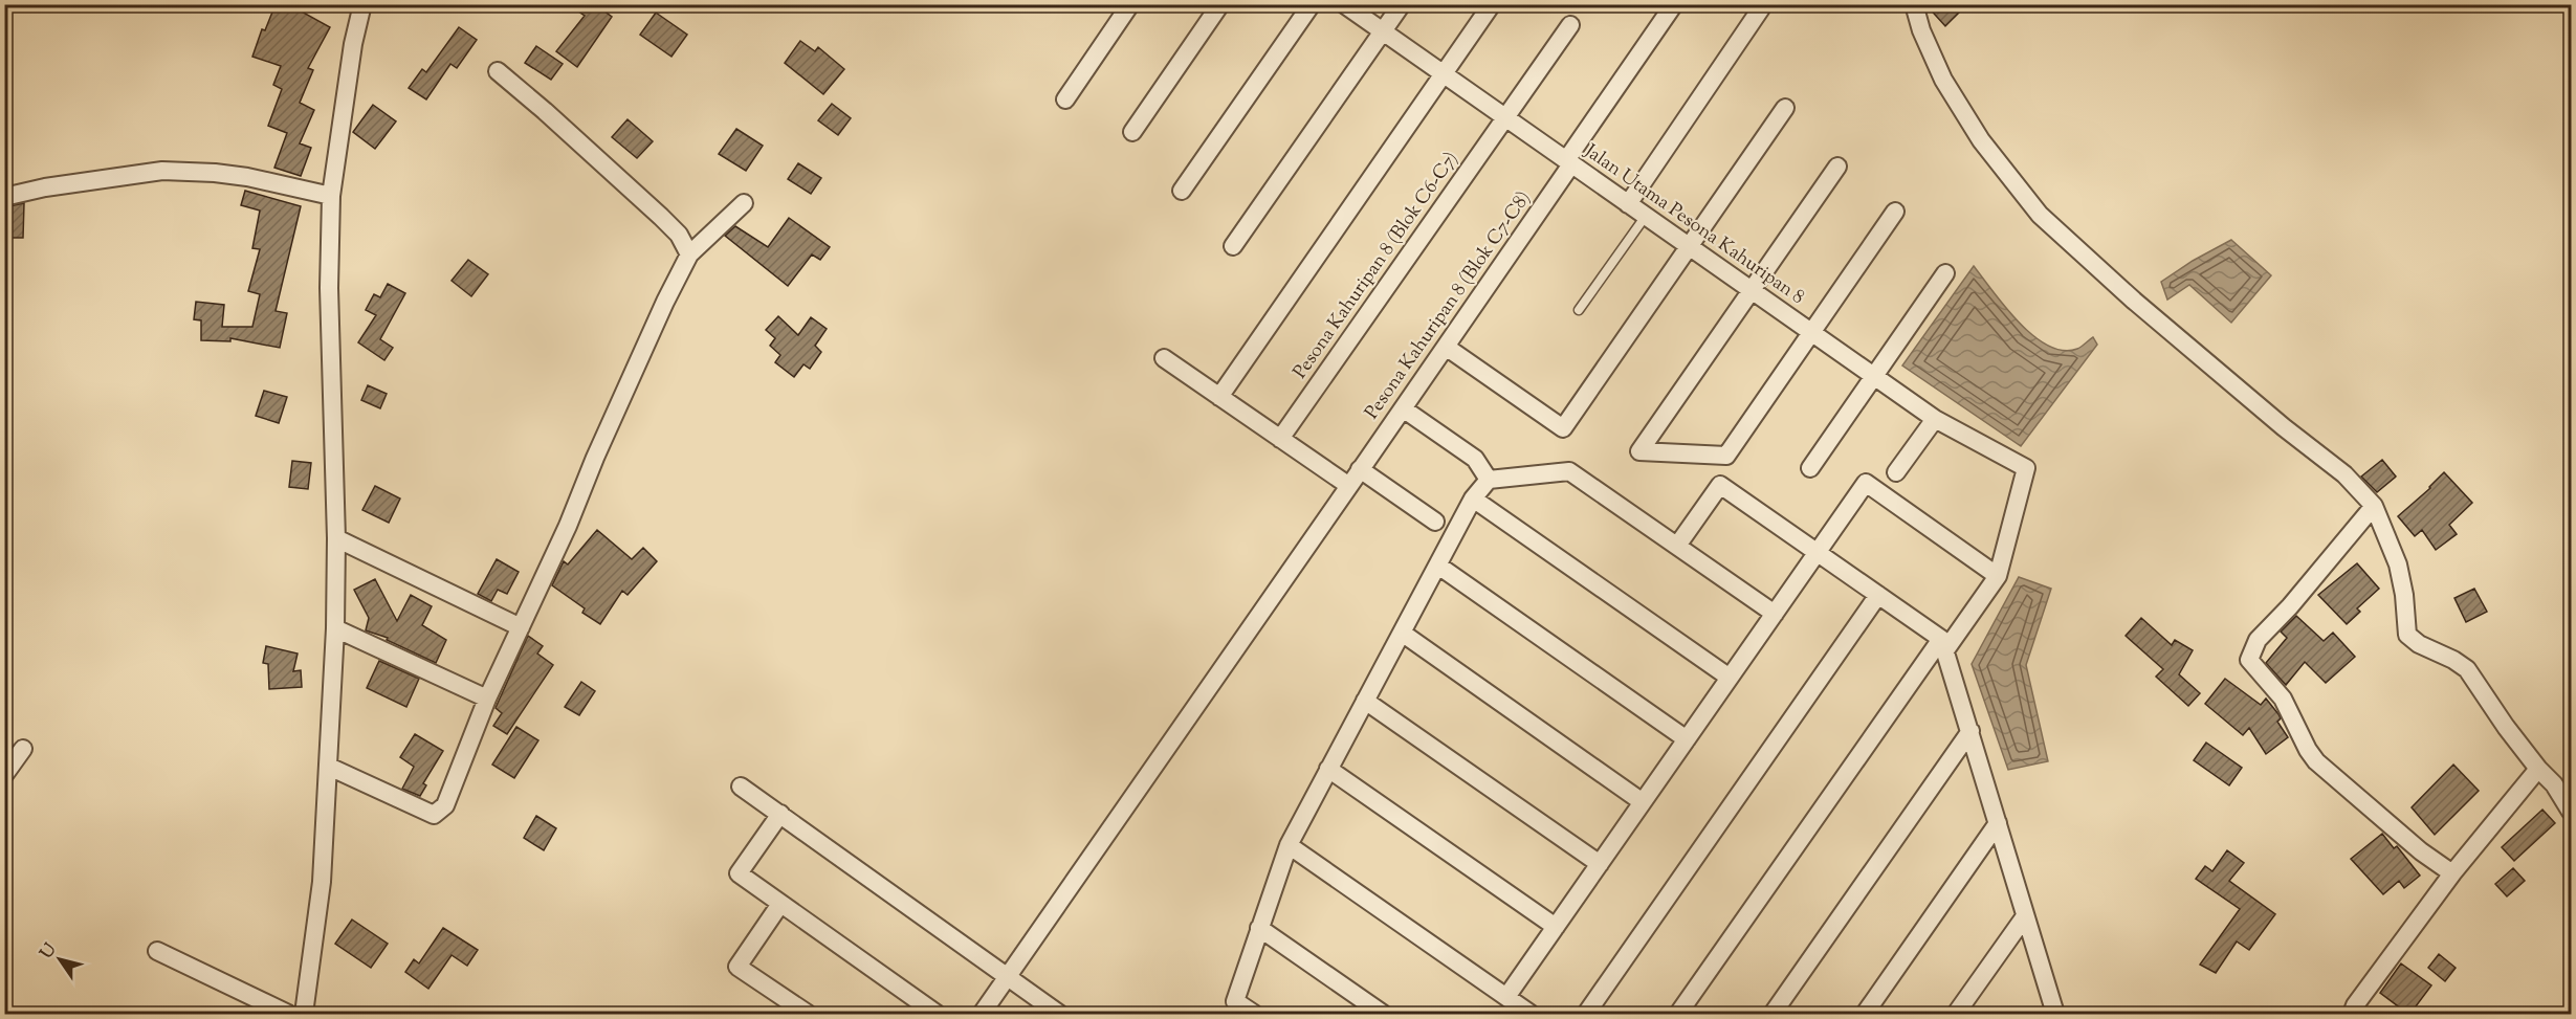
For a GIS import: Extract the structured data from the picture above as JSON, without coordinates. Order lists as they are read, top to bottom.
{
  "streets": {
    "street": ["Jalan Utama Pesona Kahuripan 8", "Pesona Kahuripan 8 (Blok C6-C7)", "Pesona Kahuripan 8 (Blok C7-C8)"]
  },
  "crossings": [
    ["Jalan Utama Pesona Kahuripan 8", "Pesona Kahuripan 8 (Blok C6-C7)"],
    ["Jalan Utama Pesona Kahuripan 8", "Pesona Kahuripan 8 (Blok C7-C8)"]
  ],
  "north": "top left"
}
